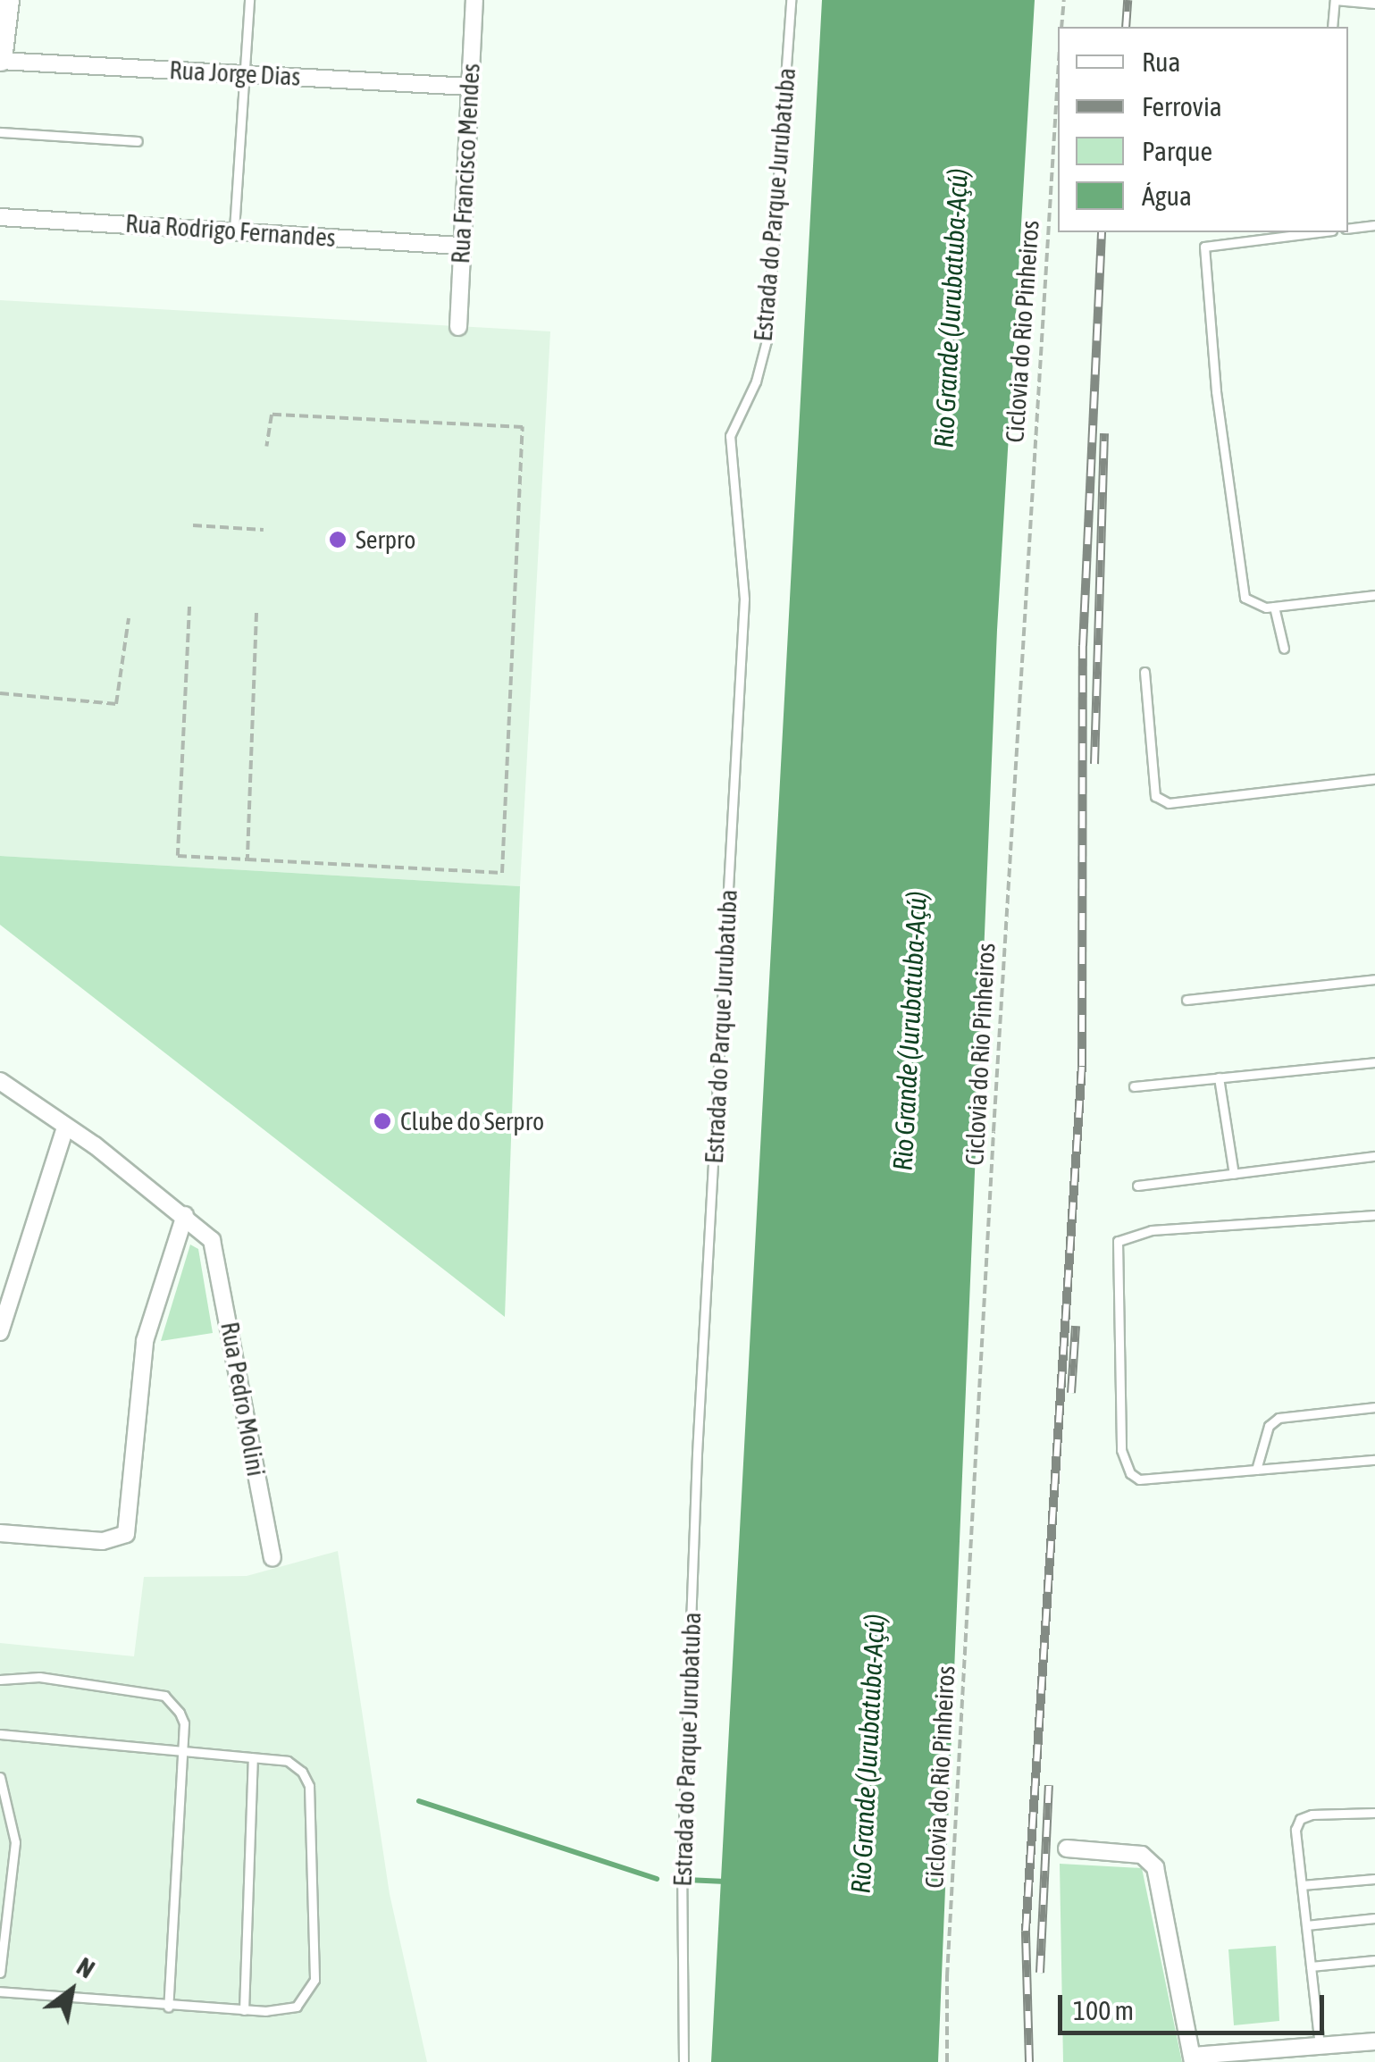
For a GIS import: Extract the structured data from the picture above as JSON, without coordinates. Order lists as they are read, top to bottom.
{
  "streets": {
    "street": [
      "Rua Jorge Dias",
      "Rua Francisco Mendes",
      "Rua Rodrigo Fernandes",
      "Rua Pedro Molini"
    ],
    "lane": ["Estrada do Parque Jurubatuba"],
    "path": ["Ciclovia do Rio Pinheiros"]
  },
  "crossings": [
    ["Rua Jorge Dias", "Rua Francisco Mendes"],
    ["Rua Francisco Mendes", "Rua Rodrigo Fernandes"]
  ],
  "water": ["Rio Grande (Jurubatuba-Açú)"],
  "places": ["Serpro", "Clube do Serpro"],
  "legend": [
    "Rua",
    "Ferrovia",
    "Parque",
    "Água"
  ],
  "scale_bar": "100 m",
  "north": "top right"
}
